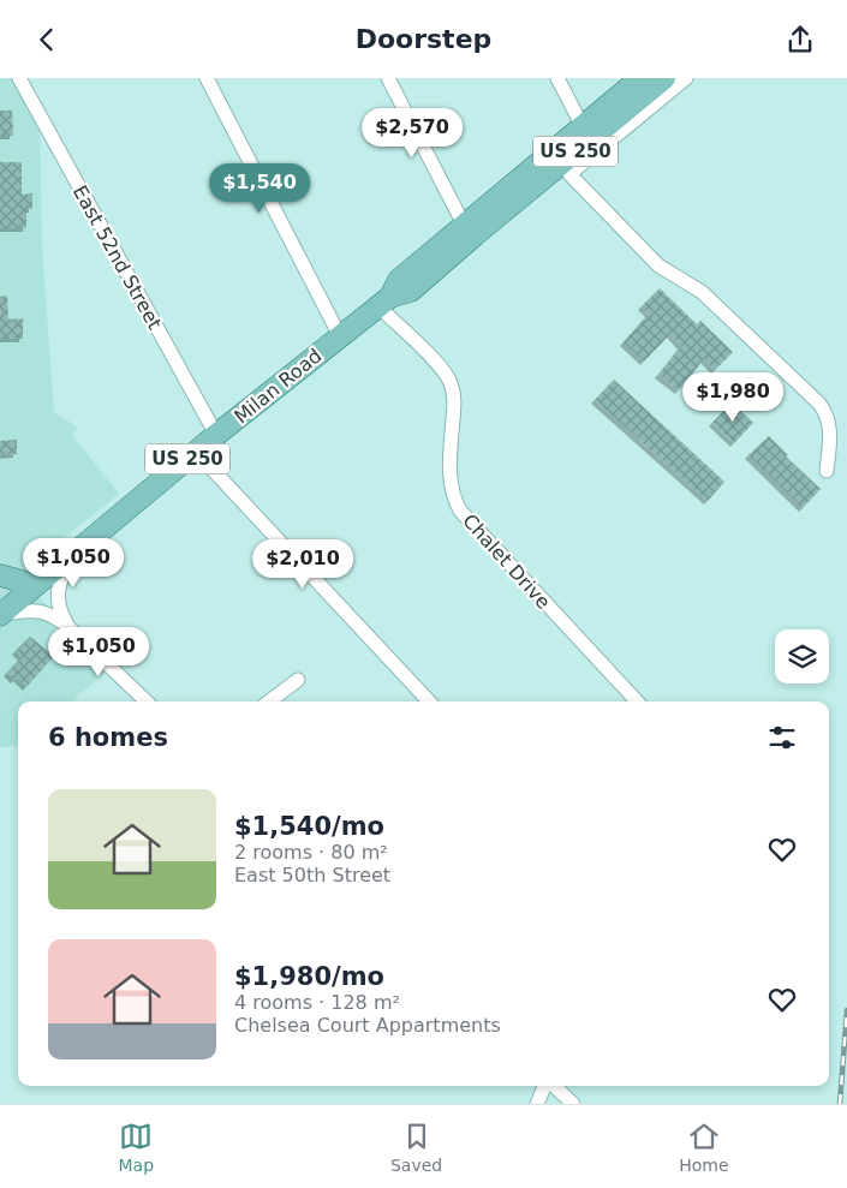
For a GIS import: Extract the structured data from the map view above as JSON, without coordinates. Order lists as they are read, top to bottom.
{
  "streets": {
    "main road": ["US 250", "Milan Road"],
    "street": ["East 52nd Street", "Chalet Drive"]
  },
  "crossings": [
    ["East 52nd Street", "Milan Road"],
    ["Milan Road", "Chalet Drive"]
  ],
  "page": {
    "header": "Doorstep",
    "price": [
      "$2,570",
      "$1,540",
      "$1,980",
      "$1,050",
      "$2,010",
      "$1,050"
    ],
    "heading": "6 homes",
    "list": [
      {
        "name": "$1,540/mo",
        "note": "2 rooms · 80 m² · East 50th Street"
      },
      {
        "name": "$1,980/mo",
        "note": "4 rooms · 128 m² · Chelsea Court Appartments"
      }
    ],
    "tabs": ["Map", "Saved", "Home"]
  }
}
